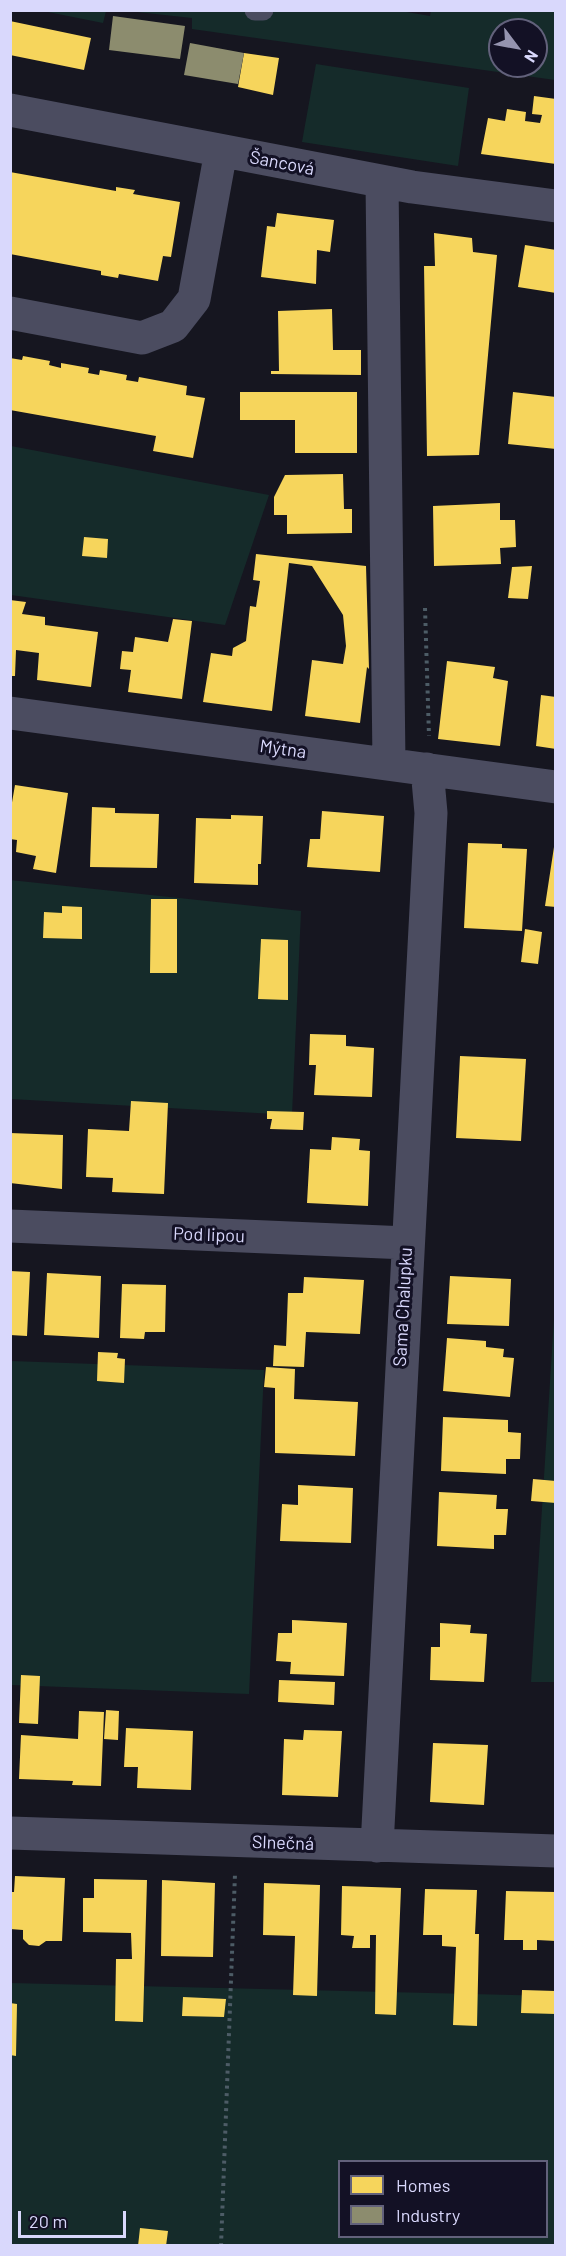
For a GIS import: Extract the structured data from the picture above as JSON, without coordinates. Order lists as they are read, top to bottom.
{
  "streets": {
    "street": [
      "Šancová",
      "Mýtna",
      "Pod lipou",
      "Sama Chalupku",
      "Slnečná"
    ]
  },
  "crossings": [
    ["Mýtna", "Sama Chalupku"],
    ["Pod lipou", "Sama Chalupku"],
    ["Sama Chalupku", "Slnečná"]
  ],
  "legend": ["Homes", "Industry"],
  "scale_bar": "20 m",
  "north": "bottom right"
}
